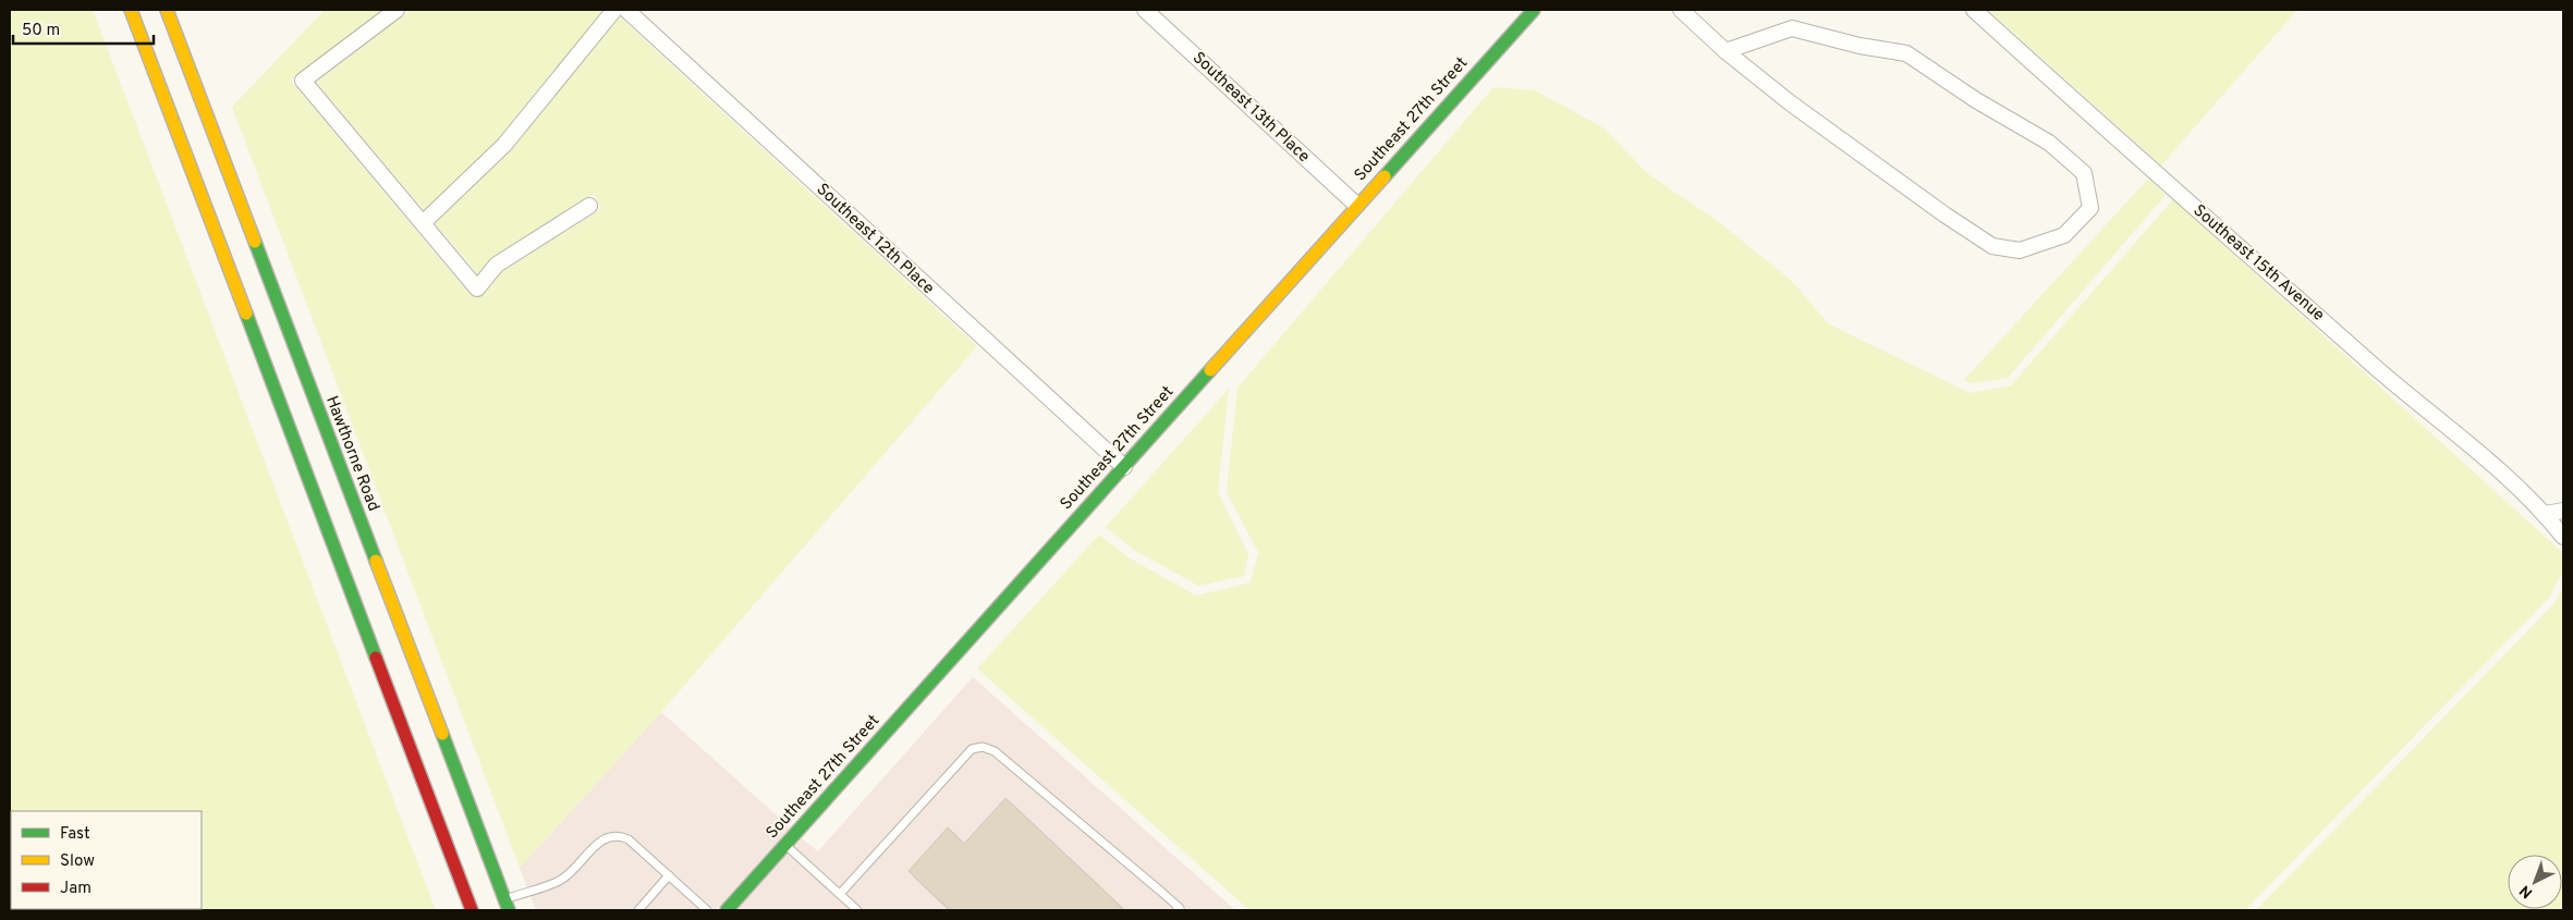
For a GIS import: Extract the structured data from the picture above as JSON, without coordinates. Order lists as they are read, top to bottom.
{
  "streets": {
    "main road": ["Southeast 27th Street", "Hawthorne Road"],
    "street": ["Southeast 13th Place", "Southeast 12th Place", "Southeast 15th Avenue"]
  },
  "crossings": [
    ["Southeast 13th Place", "Southeast 27th Street"],
    ["Southeast 27th Street", "Southeast 12th Place"]
  ],
  "legend": ["Fast", "Slow", "Jam"],
  "scale_bar": "50 m",
  "north": "bottom left"
}
